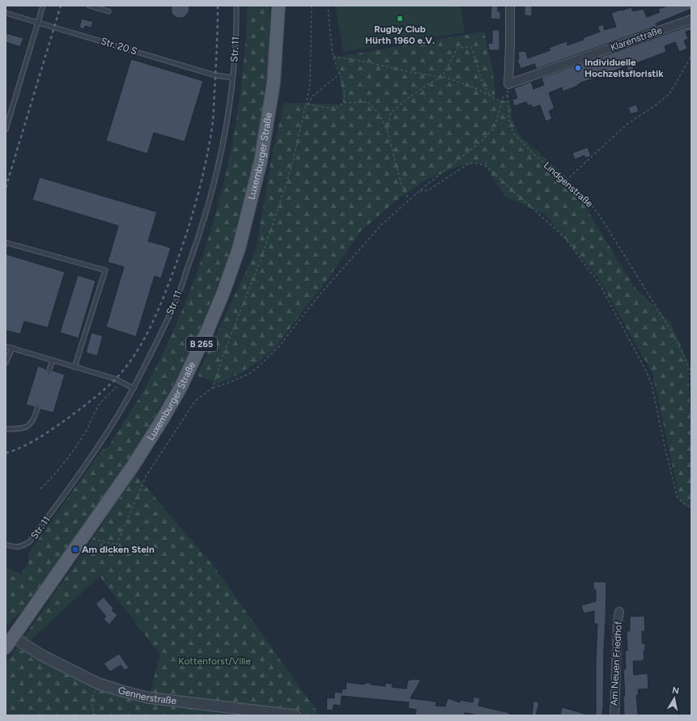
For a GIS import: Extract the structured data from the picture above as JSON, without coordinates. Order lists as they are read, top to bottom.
{
  "streets": {
    "main road": ["Luxemburger Straße", "B 265"],
    "street": ["Klarenstraße", "Am Neuen Friedhof", "Gennerstraße"],
    "lane": ["Str. 20 S", "Str. 11"],
    "path": ["Lindgenstraße"]
  },
  "crossings": [
    ["Klarenstraße", "Lindgenstraße"],
    ["Str. 20 S", "Str. 11"],
    ["Luxemburger Straße", "Gennerstraße"]
  ],
  "parks": ["Kottenforst/Ville"],
  "places": {
    "other": ["Rugby Club Hürth 1960 e.V.", "Individuelle Hochzeitsfloristik"],
    "transit": ["Am dicken Stein"]
  },
  "north": "top"
}
